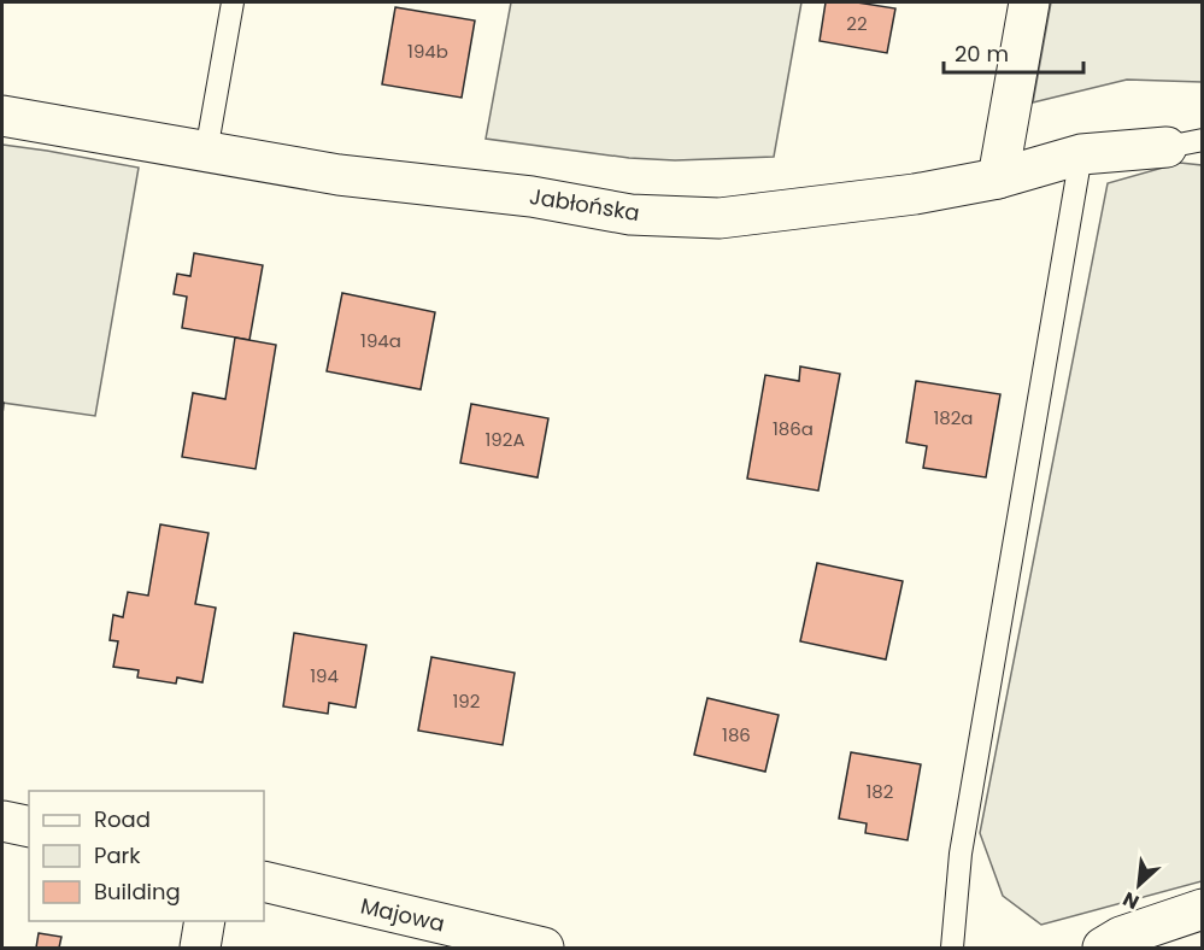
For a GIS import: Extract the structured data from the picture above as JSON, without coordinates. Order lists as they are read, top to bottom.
{
  "streets": {
    "street": ["Jabłońska", "Majowa"]
  },
  "house_numbers": [
    "22",
    "194b",
    "194a",
    "182a",
    "186a",
    "192A",
    "194",
    "192",
    "186",
    "182"
  ],
  "legend": ["Road", "Park", "Building"],
  "scale_bar": "20 m",
  "north": "bottom left"
}
